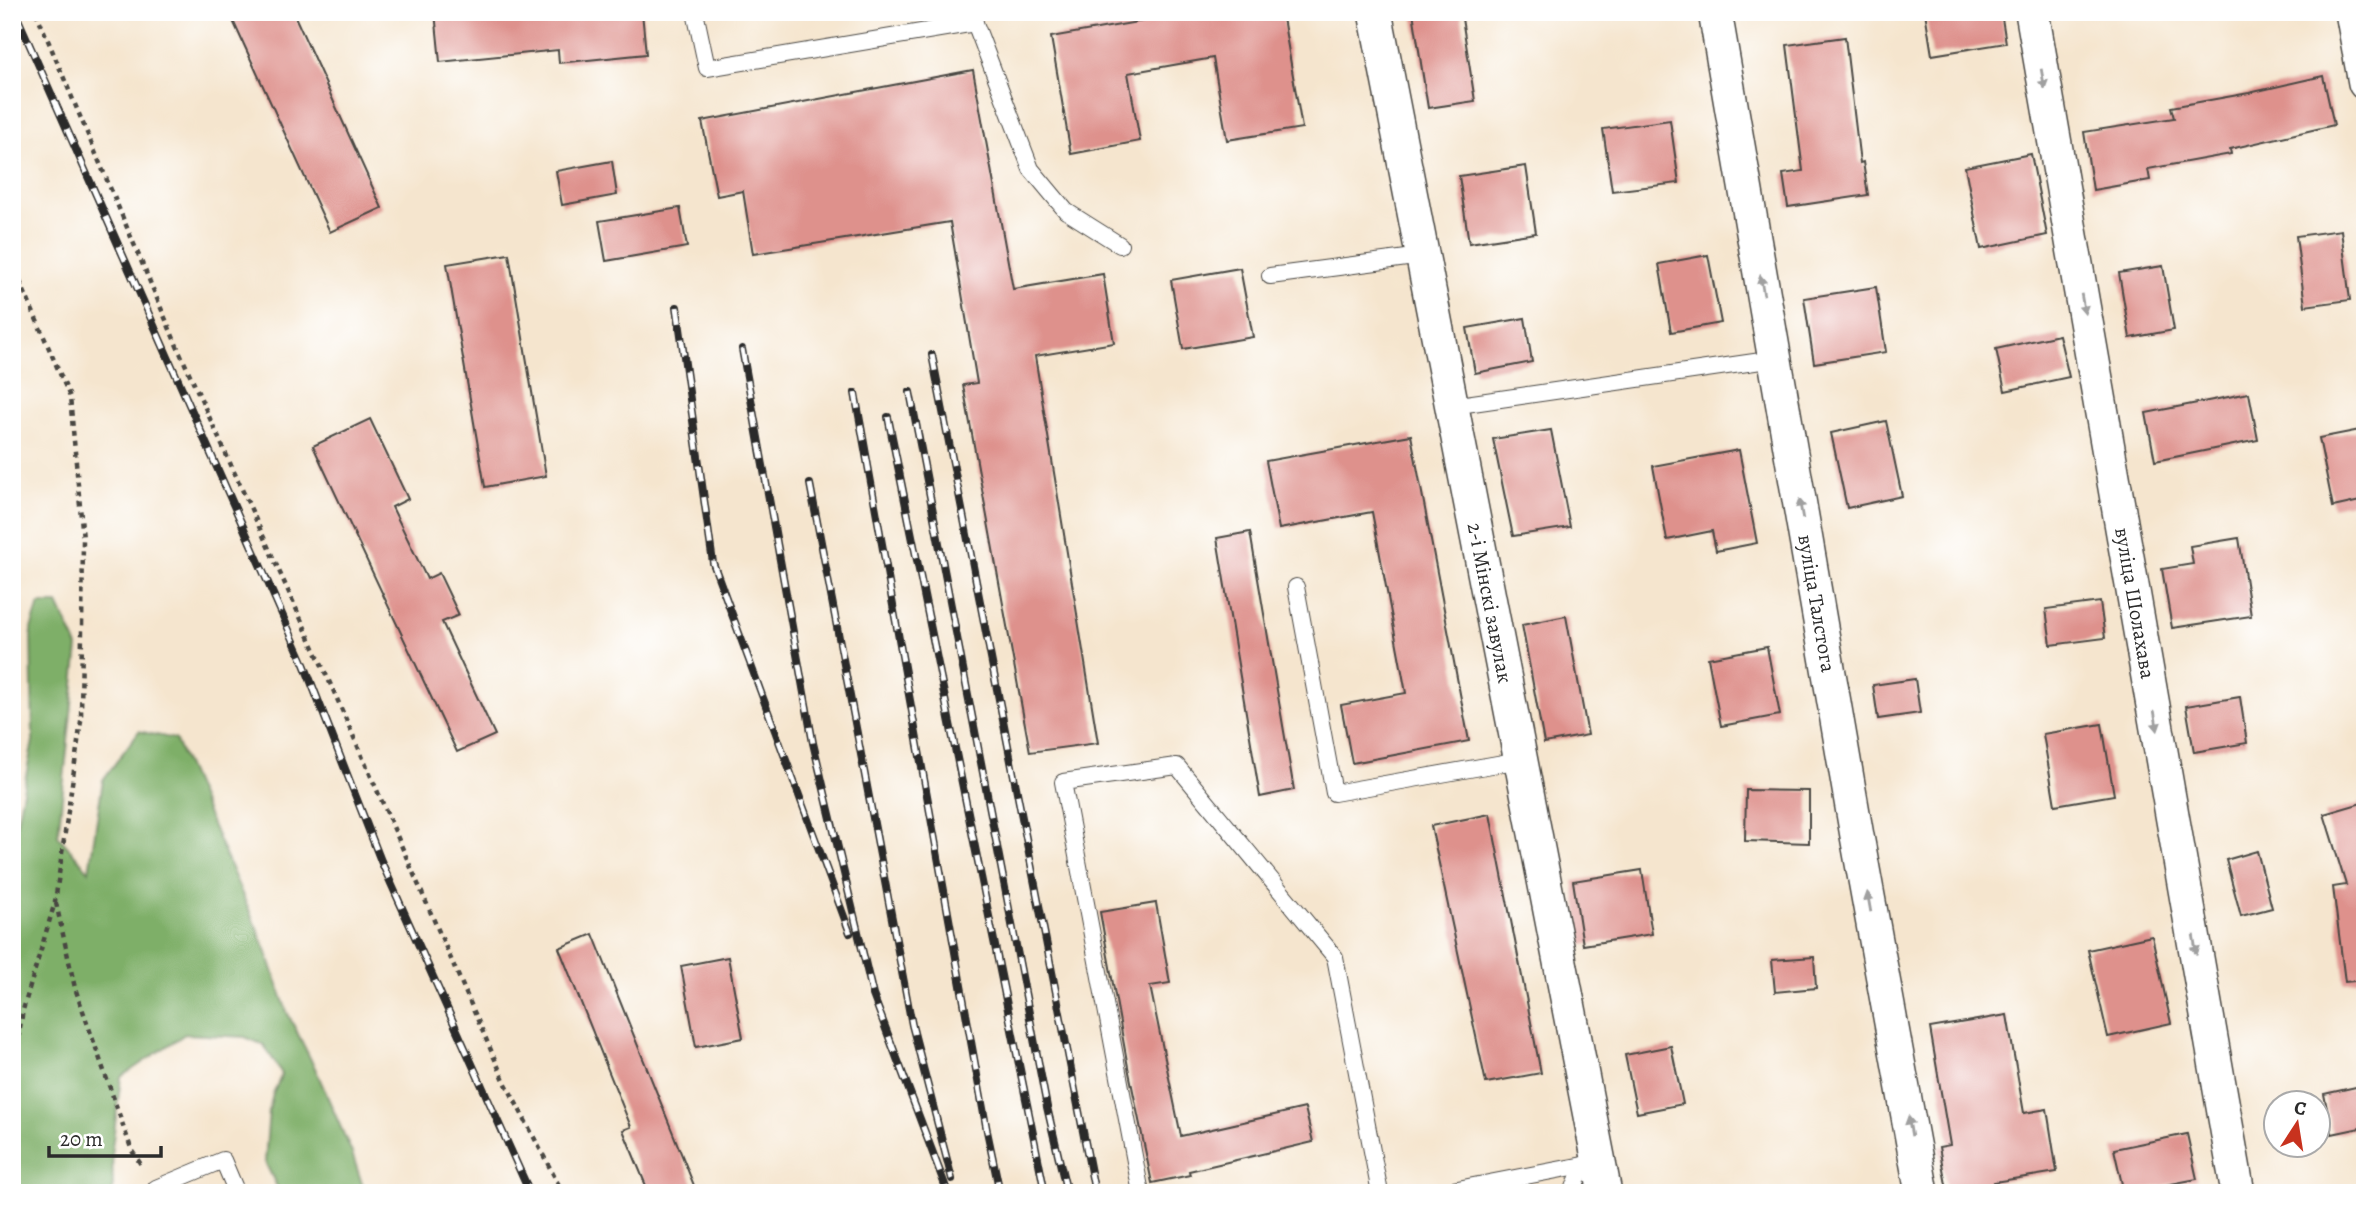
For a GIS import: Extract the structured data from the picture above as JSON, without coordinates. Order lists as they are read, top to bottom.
{
  "streets": {
    "street": ["вуліца Шолахава", "2-і Мінскі завулак", "вуліца Талстога"]
  },
  "one_way": ["вуліца Шолахава", "вуліца Талстога"],
  "scale_bar": "20 m",
  "north": "top"
}
